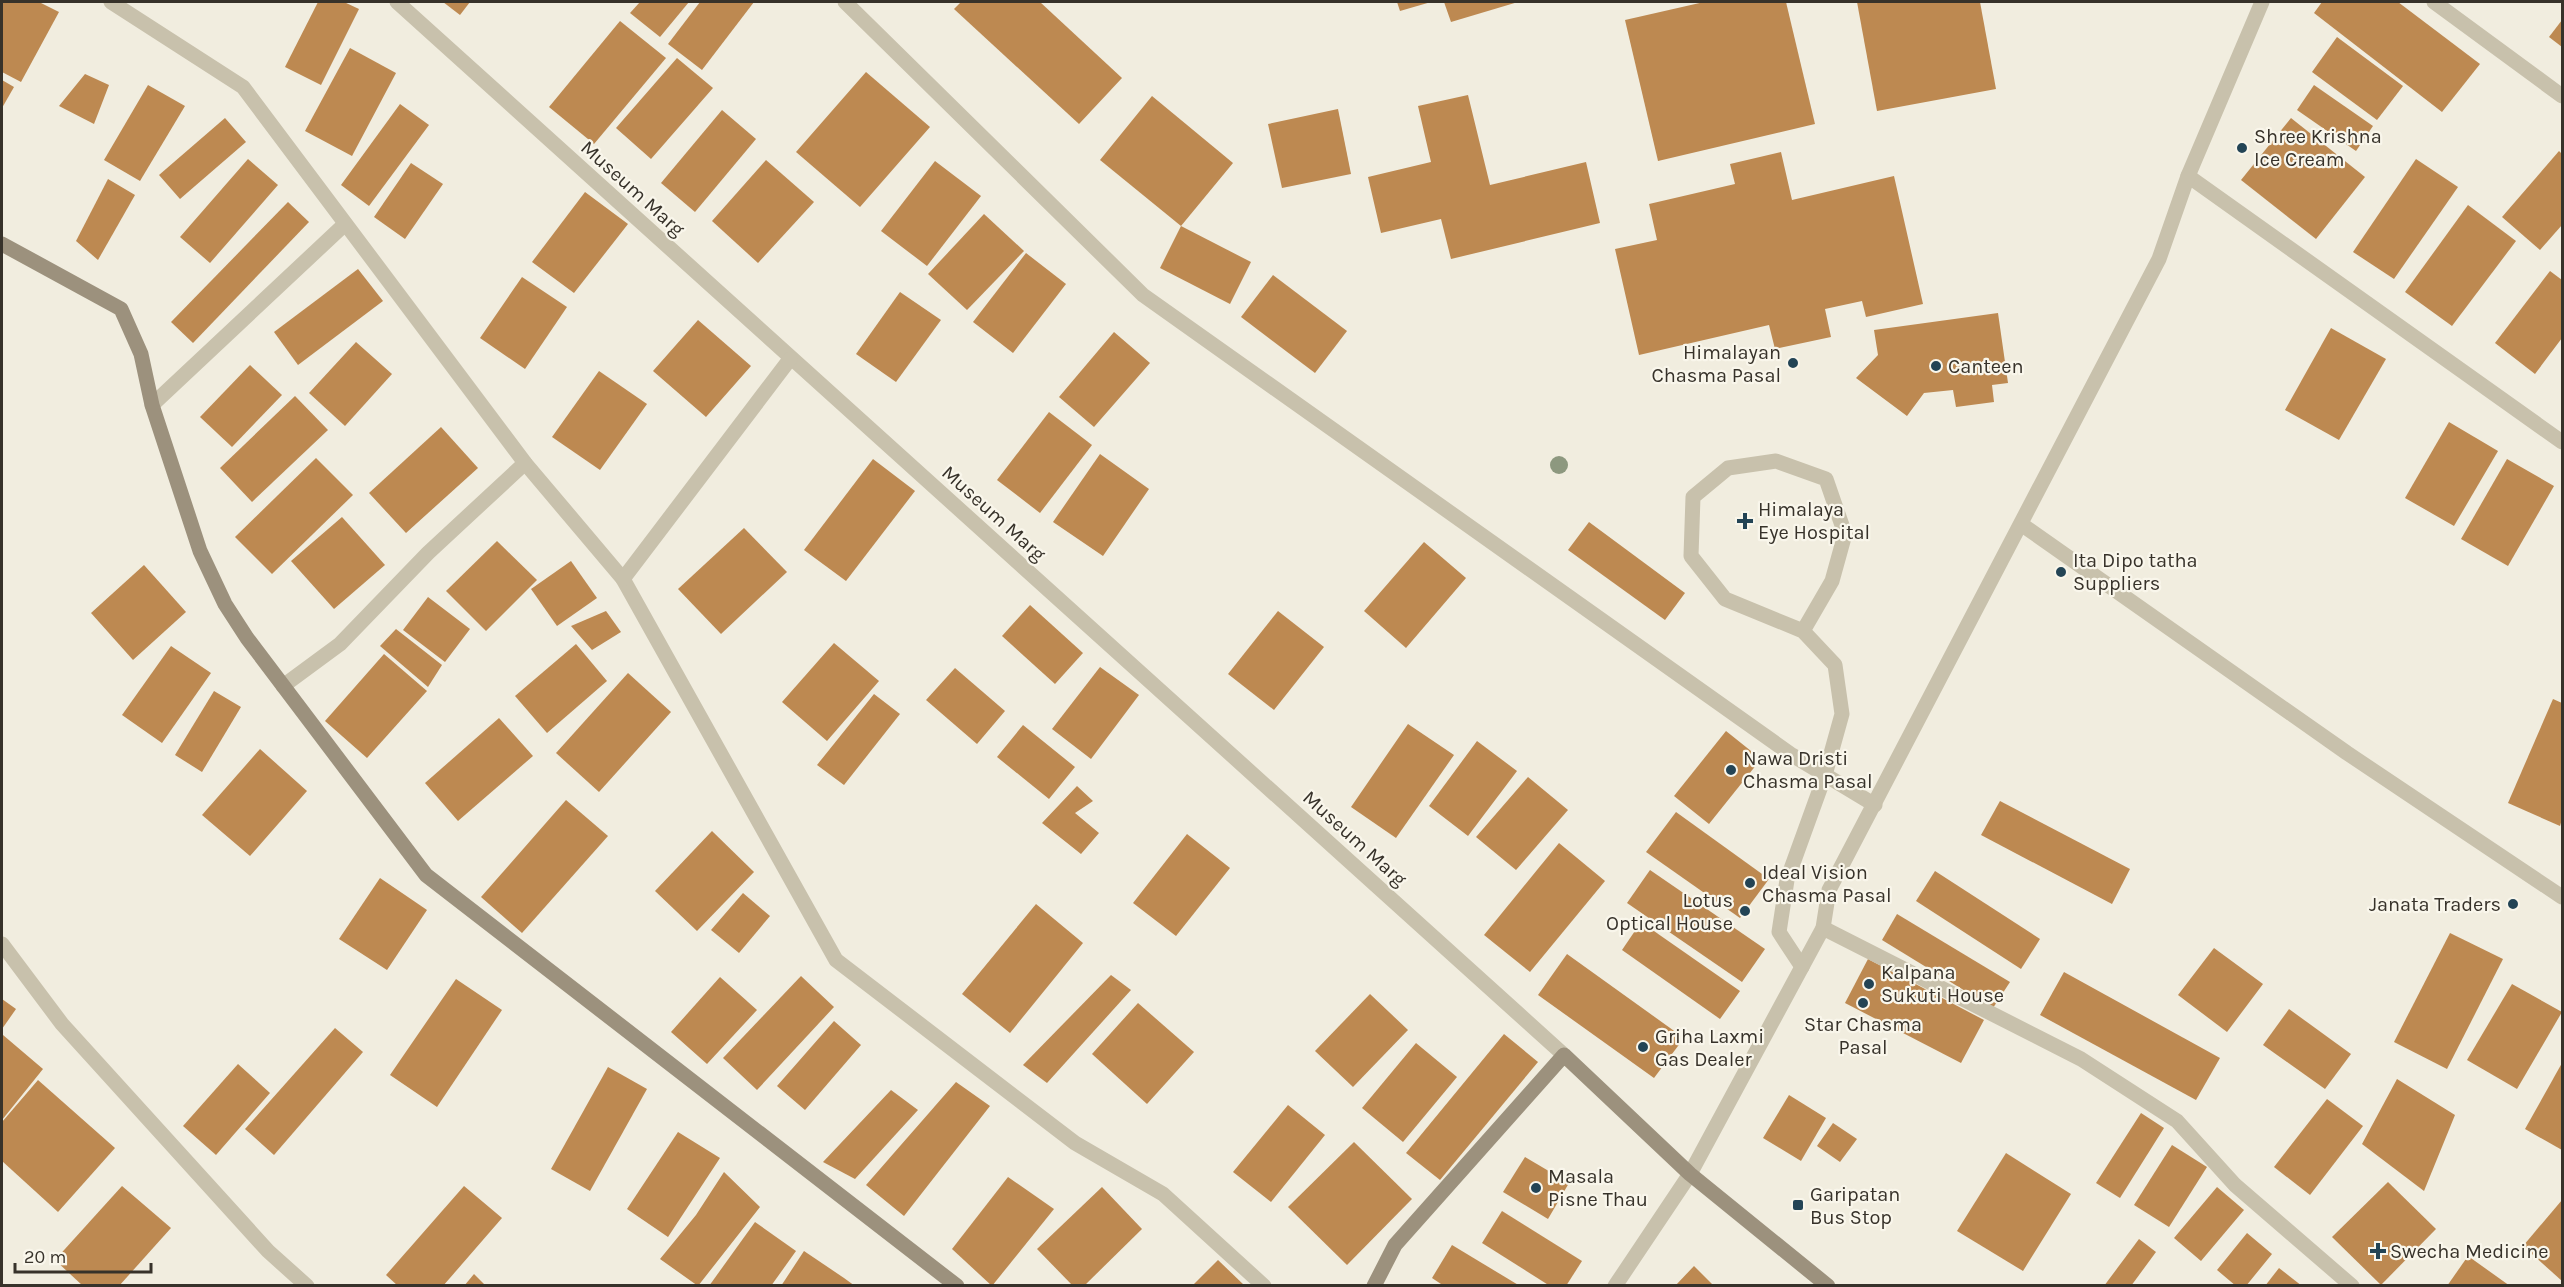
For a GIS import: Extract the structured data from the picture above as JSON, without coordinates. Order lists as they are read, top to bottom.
{
  "streets": {
    "street": ["Museum Marg"]
  },
  "places": {
    "other": [
      "Shree Krishna Ice Cream",
      "Himalayan Chasma Pasal",
      "Canteen",
      "Ita Dipo tatha Suppliers",
      "Nawa Dristi Chasma Pasal",
      "Ideal Vision Chasma Pasal",
      "Janata Traders",
      "Lotus Optical House",
      "Kalpana Sukuti House",
      "Star Chasma Pasal",
      "Griha Laxmi Gas Dealer",
      "Masala Pisne Thau"
    ],
    "health": ["Himalaya Eye Hospital", "Swecha Medicine"],
    "transit": ["Garipatan Bus Stop"]
  },
  "scale_bar": "20 m"
}
